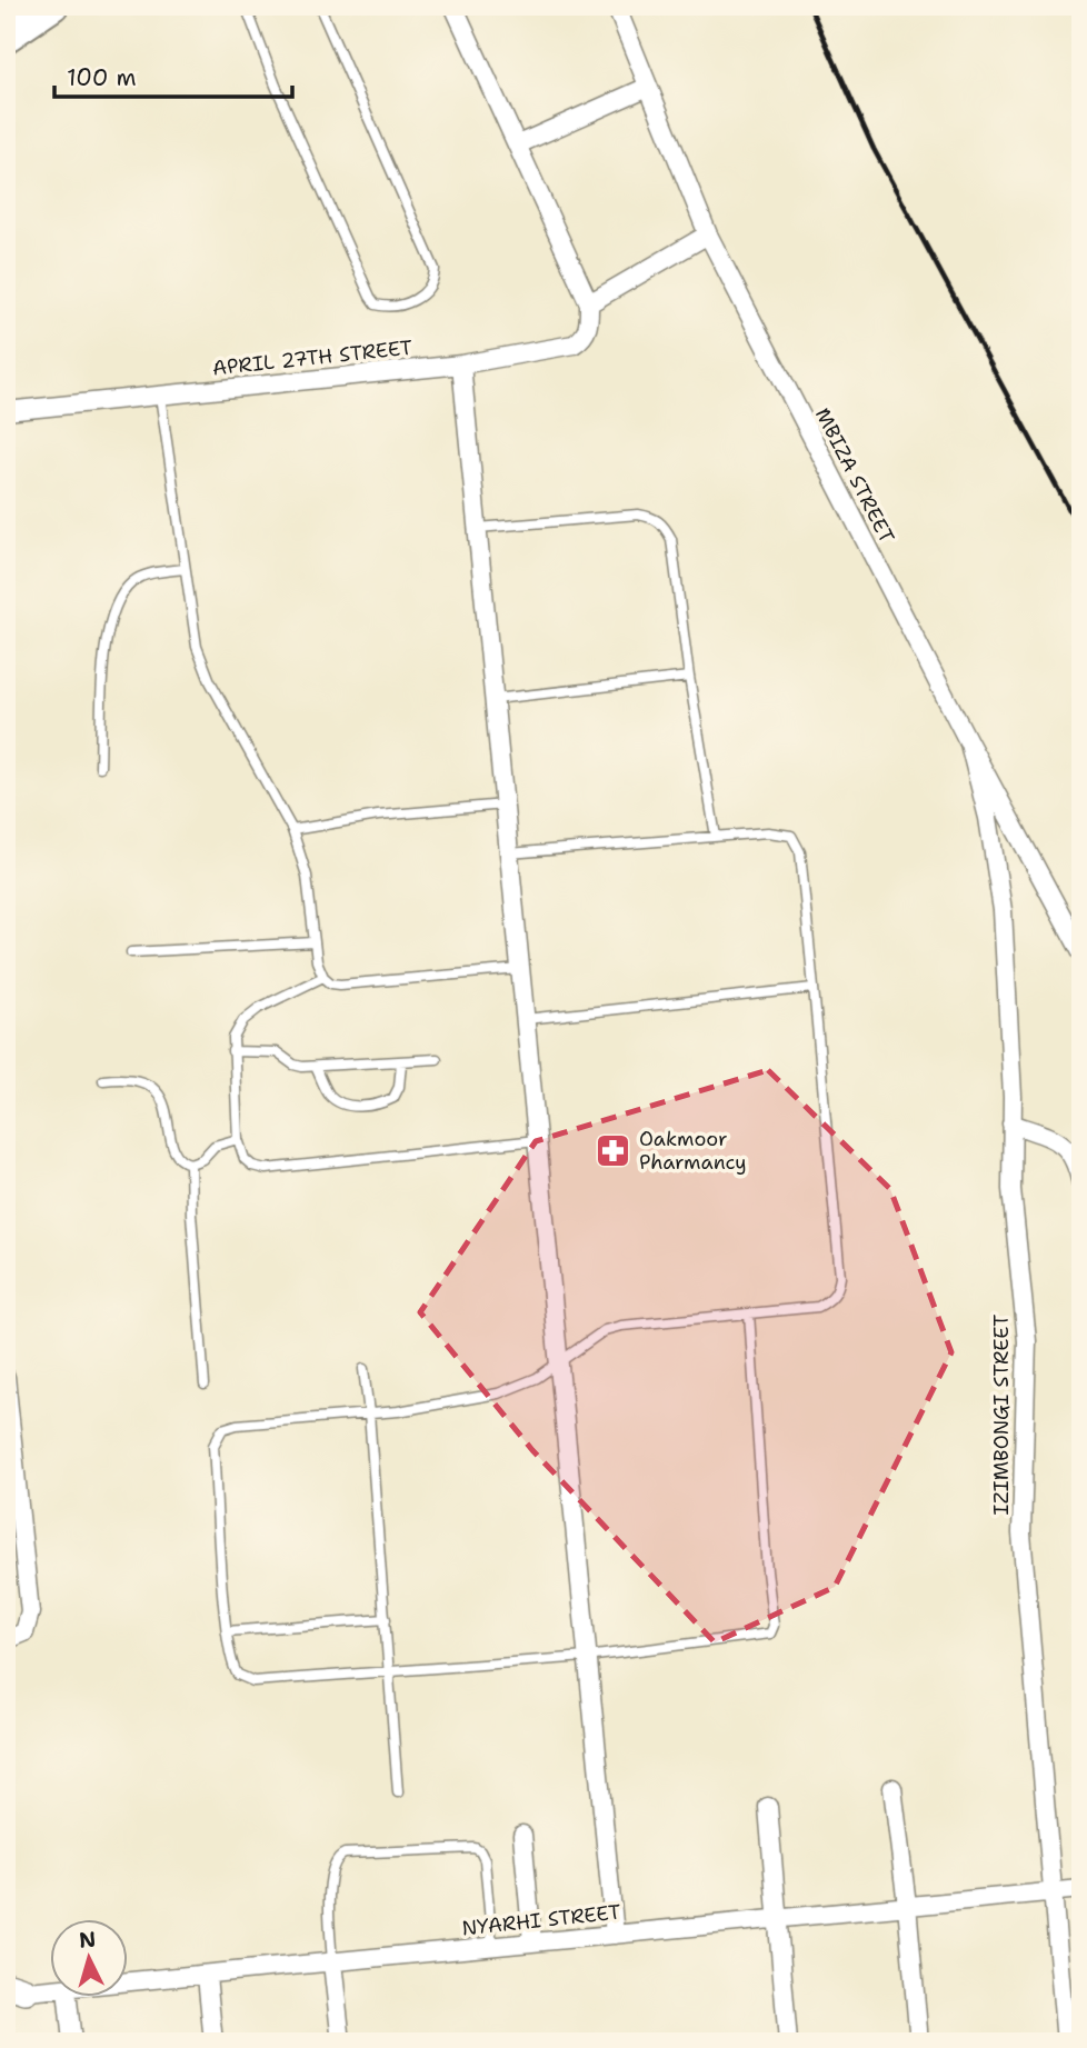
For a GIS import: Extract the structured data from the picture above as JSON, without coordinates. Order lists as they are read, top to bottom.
{
  "streets": {
    "street": [
      "APRIL 27TH STREET",
      "MBIZA STREET",
      "IZIMBONGI STREET",
      "NYARHI STREET"
    ]
  },
  "crossings": [
    ["MBIZA STREET", "IZIMBONGI STREET"],
    ["IZIMBONGI STREET", "NYARHI STREET"]
  ],
  "places": {
    "pharmacy": ["Oakmoor Pharmancy"]
  },
  "scale_bar": "100 m",
  "north": "top"
}
